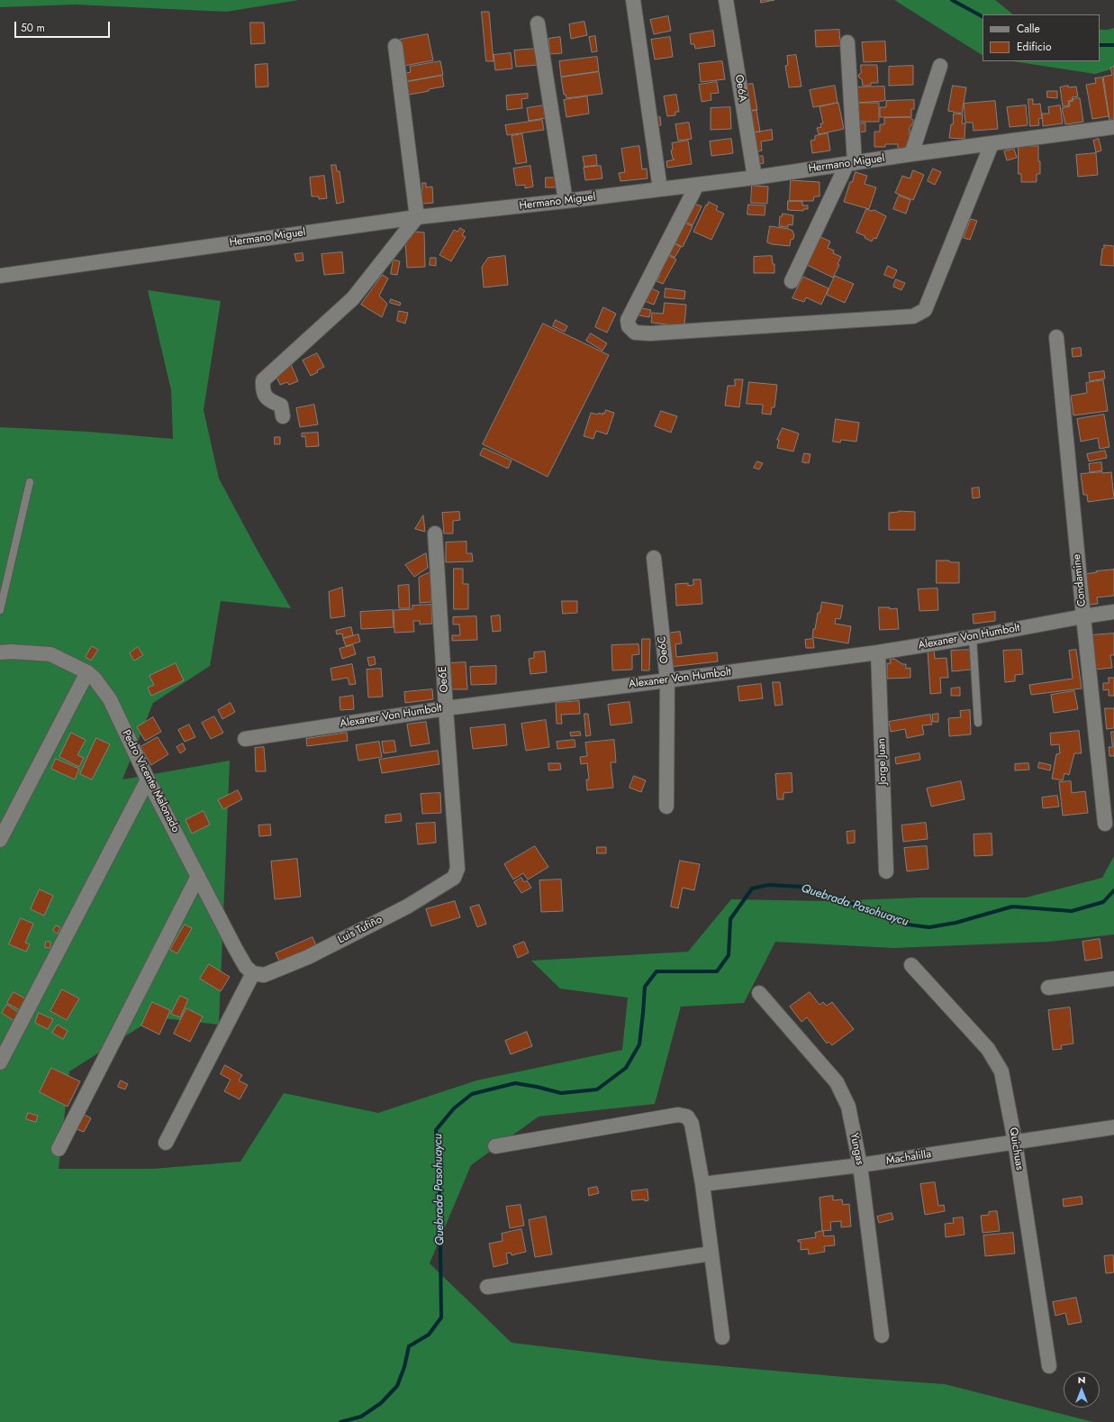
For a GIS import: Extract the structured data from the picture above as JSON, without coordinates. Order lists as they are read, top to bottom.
{
  "streets": {
    "street": [
      "Oe6A",
      "Hermano Miguel",
      "Condamine",
      "Alexaner Von Humbolt",
      "Oe6C",
      "Oe6E",
      "Jorge Juan",
      "Pedro Vicente Malonado",
      "Luis Tufiño",
      "Yungas",
      "Quichuas",
      "Machalilla"
    ]
  },
  "crossings": [
    ["Oe6A", "Hermano Miguel"],
    ["Condamine", "Alexaner Von Humbolt"],
    ["Alexaner Von Humbolt", "Oe6C"],
    ["Alexaner Von Humbolt", "Oe6E"],
    ["Alexaner Von Humbolt", "Jorge Juan"],
    ["Oe6E", "Luis Tufiño"],
    ["Pedro Vicente Malonado", "Luis Tufiño"],
    ["Yungas", "Machalilla"],
    ["Quichuas", "Machalilla"]
  ],
  "water": ["Quebrada Pasohuaycu"],
  "legend": ["Calle", "Edificio"],
  "scale_bar": "50 m",
  "north": "top"
}
